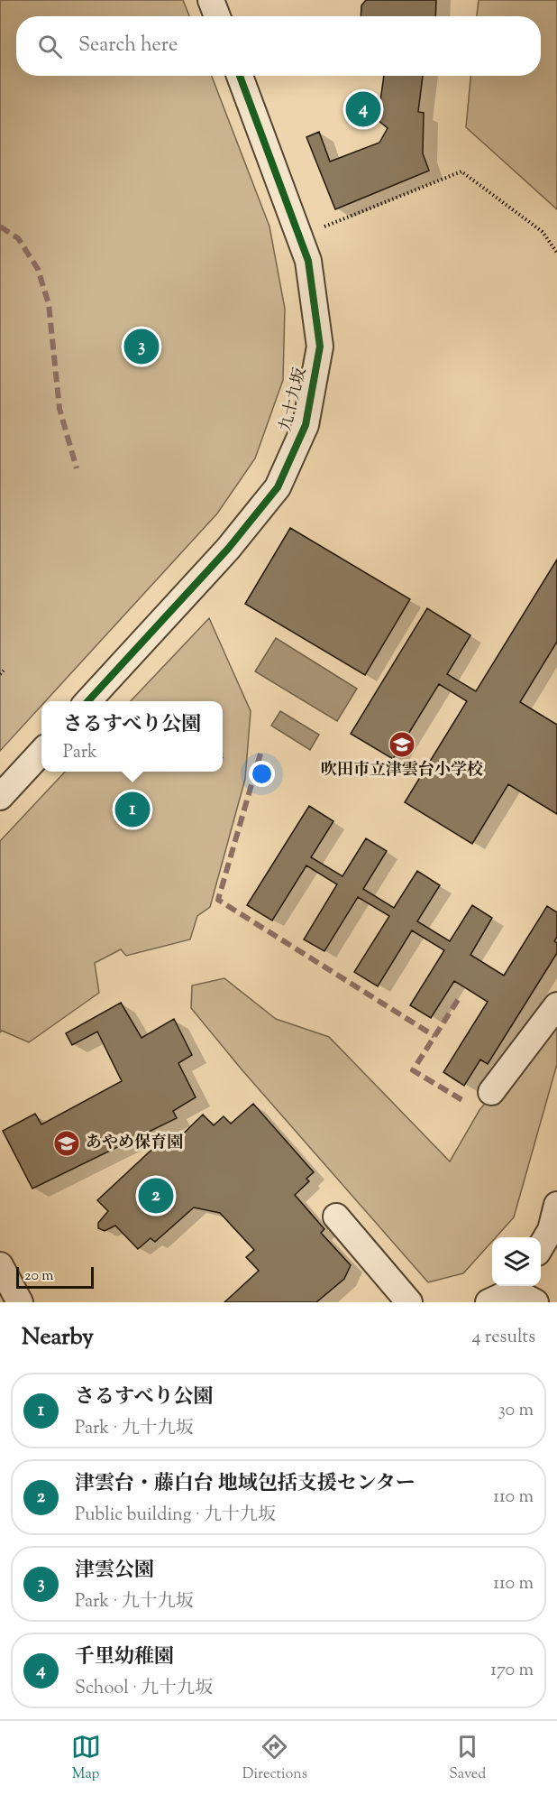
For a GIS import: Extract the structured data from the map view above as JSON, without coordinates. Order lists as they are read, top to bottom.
{
  "streets": {
    "street": ["九十九坂"]
  },
  "places": {
    "school or university": ["吹田市立津雲台小学校", "あやめ保育園"]
  },
  "scale_bar": "20 m",
  "page": {
    "search": "Search here",
    "pins": [
      "4",
      "3",
      "1",
      "2"
    ],
    "popup": ["さるすべり公園", "Park"],
    "scale": "20 m",
    "heading": ["Nearby", "4 results"],
    "list": [
      {
        "mark": "1",
        "name": "さるすべり公園",
        "note": "Park · 九十九坂",
        "value": "30 m"
      },
      {
        "mark": "2",
        "name": "津雲台・藤白台 地域包括支援センター",
        "note": "Public building · 九十九坂",
        "value": "110 m"
      },
      {
        "mark": "3",
        "name": "津雲公園",
        "note": "Park · 九十九坂",
        "value": "110 m"
      },
      {
        "mark": "4",
        "name": "千里幼稚園",
        "note": "School · 九十九坂",
        "value": "170 m"
      }
    ],
    "nav": ["Map", "Directions", "Saved"]
  }
}
